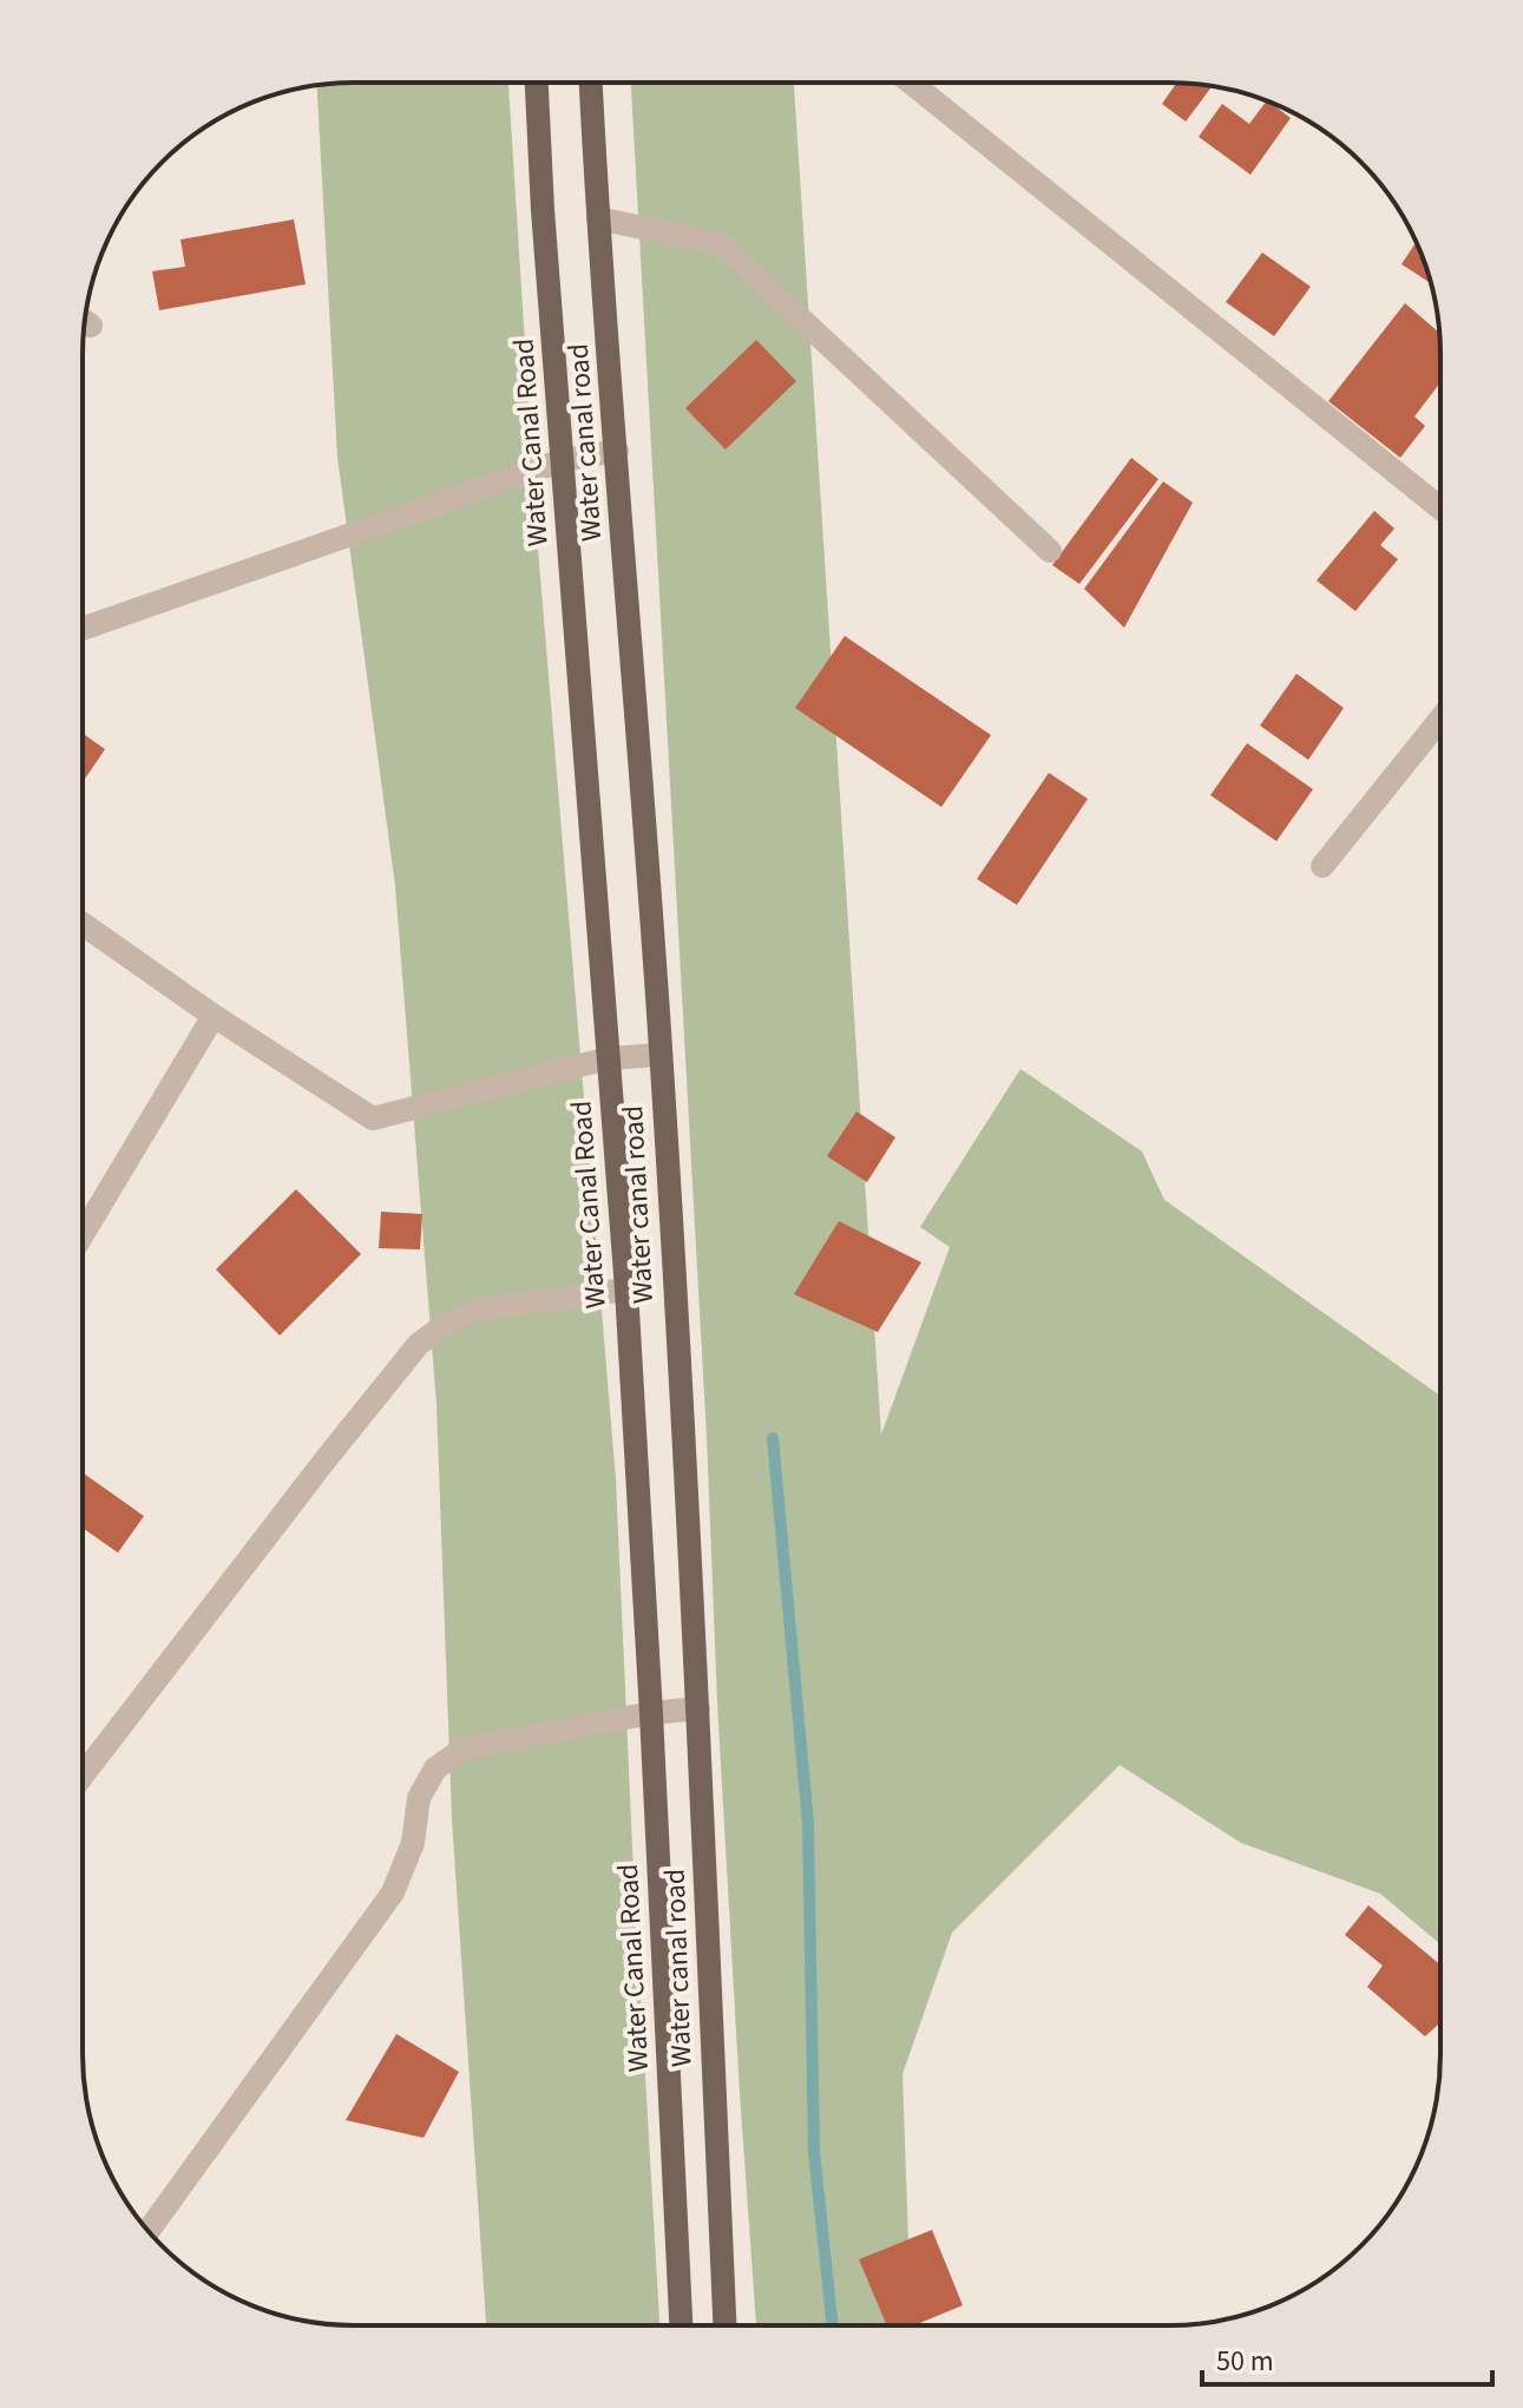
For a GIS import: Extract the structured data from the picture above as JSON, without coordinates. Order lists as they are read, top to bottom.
{
  "streets": {
    "main road": ["Water Canal Road", "Water canal road"]
  },
  "scale_bar": "50 m"
}
